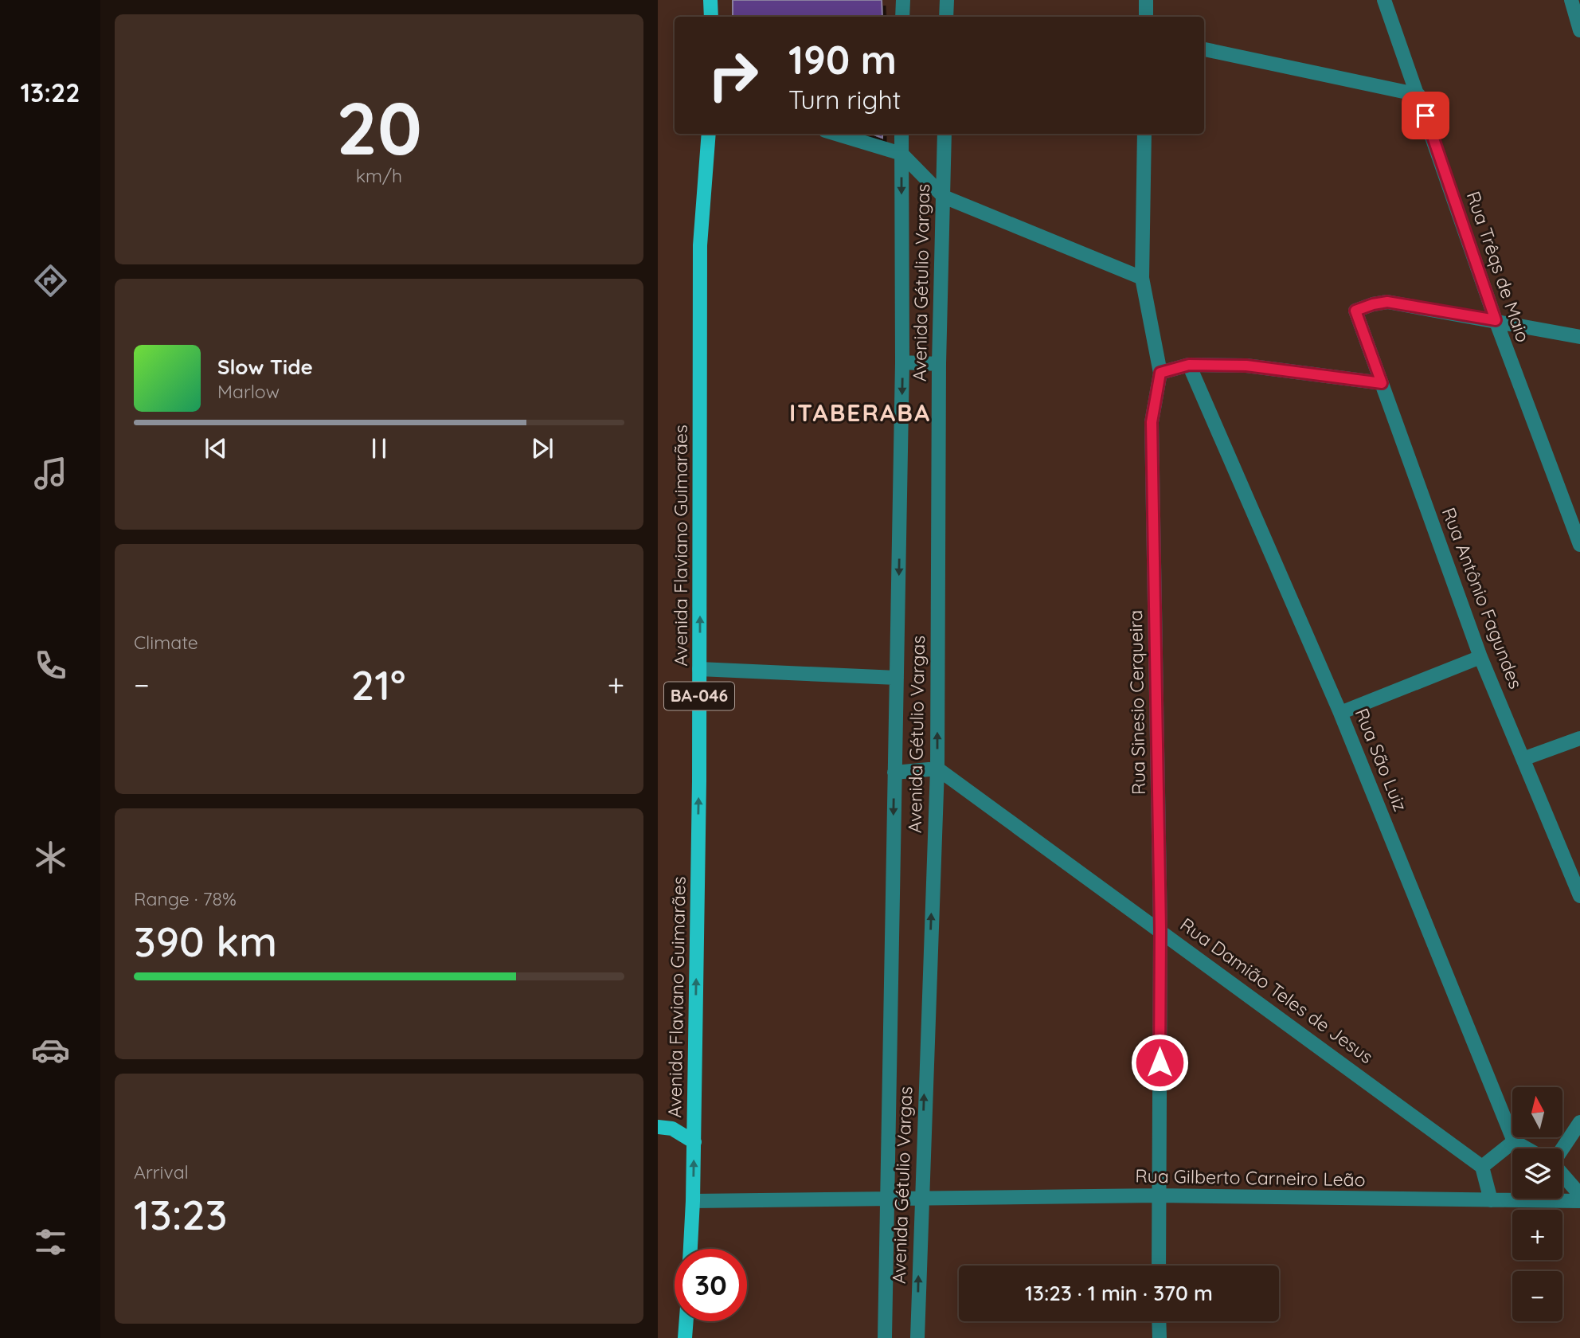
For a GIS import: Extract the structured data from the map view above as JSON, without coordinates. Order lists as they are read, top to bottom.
{
  "streets": {
    "main road": ["Avenida Flaviano Guimarães", "BA-046"],
    "street": [
      "Rua Trêqs de Maio",
      "Avenida Gétulio Vargas",
      "Rua Antônio Fagundes",
      "Rua Sinesio Cerqueira",
      "Rua São Luiz",
      "Rua Damião Teles de Jesus",
      "Rua Gilberto Carneiro Leão"
    ]
  },
  "crossings": [
    ["Rua Trêqs de Maio", "Rua Antônio Fagundes"],
    ["Avenida Gétulio Vargas", "Rua Damião Teles de Jesus"],
    ["Avenida Gétulio Vargas", "Rua Gilberto Carneiro Leão"],
    ["Avenida Flaviano Guimarães", "Rua Gilberto Carneiro Leão"],
    ["Rua Sinesio Cerqueira", "Rua Damião Teles de Jesus"],
    ["Rua Sinesio Cerqueira", "Rua Gilberto Carneiro Leão"]
  ],
  "one_way": ["Avenida Flaviano Guimarães"],
  "districts": ["ITABERABA"],
  "north": "top",
  "page": {
    "tabs": "13:22",
    "tile": [
      ["20", "km/h"],
      "Climate",
      ["Range · 78%", "390 km"],
      ["Arrival", "13:23"]
    ],
    "turn": ["190 m", "Turn right"],
    "song": ["Slow Tide", "Marlow"],
    "heat": ["−", "21°", "+"],
    "map_buttons": ["+", "−"],
    "limit": "30",
    "trip": "13:23 · 1 min · 370 m"
  }
}
